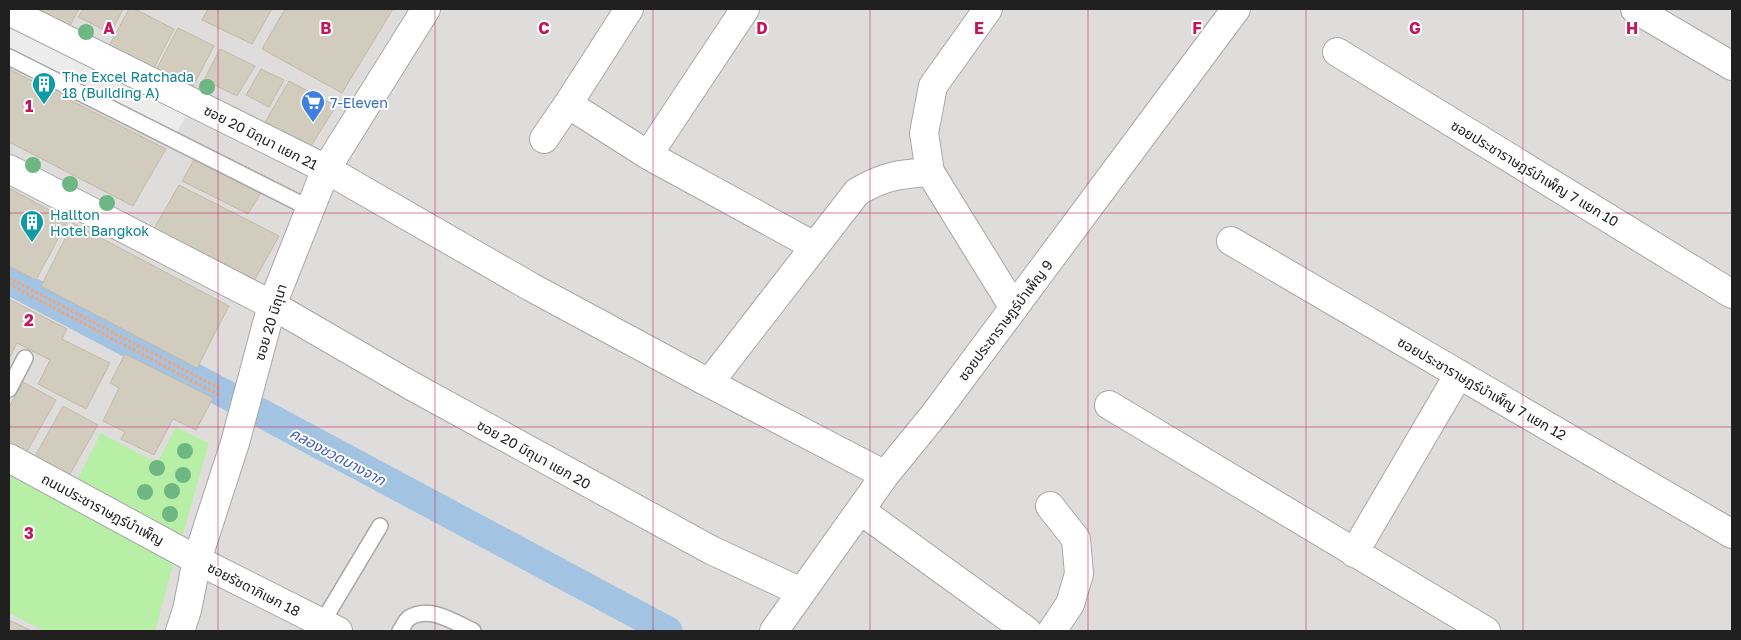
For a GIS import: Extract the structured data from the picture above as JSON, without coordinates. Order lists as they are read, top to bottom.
{
  "streets": {
    "street": [
      "ซอย 20 มิถุนา แยก 21",
      "ซอยประชาราษฎร์บำเพ็ญ 7 แยก 10",
      "ซอยประชาราษฎร์บำเพ็ญ 9",
      "ซอย 20 มิถุนา",
      "ซอยประชาราษฎร์บำเพ็ญ 7 แยก 12",
      "ซอย 20 มิถุนา แยก 20",
      "ถนนประชาราษฎร์บำเพ็ญ",
      "ซอยรัชดาภิเษก 18"
    ]
  },
  "crossings": [
    ["ซอย 20 มิถุนา แยก 21", "ซอยประชาราษฎร์บำเพ็ญ 9"],
    ["ซอย 20 มิถุนา แยก 21", "ซอย 20 มิถุนา"],
    ["ซอยประชาราษฎร์บำเพ็ญ 9", "ซอย 20 มิถุนา แยก 20"],
    ["ซอย 20 มิถุนา", "ซอย 20 มิถุนา แยก 20"],
    ["ซอย 20 มิถุนา", "ถนนประชาราษฎร์บำเพ็ญ"],
    ["ซอย 20 มิถุนา", "ซอยรัชดาภิเษก 18"],
    ["ถนนประชาราษฎร์บำเพ็ญ", "ซอยรัชดาภิเษก 18"]
  ],
  "water": ["คลองชวดบางจาก"],
  "places": {
    "building": ["The Excel Ratchada 18 (Building A)", "Hallton Hotel Bangkok"],
    "supermarket": ["7-Eleven"]
  },
  "grid": {
    "columns": [
      "A",
      "B",
      "C",
      "D",
      "E",
      "F",
      "G",
      "H"
    ],
    "rows": ["1", "2", "3"]
  }
}
